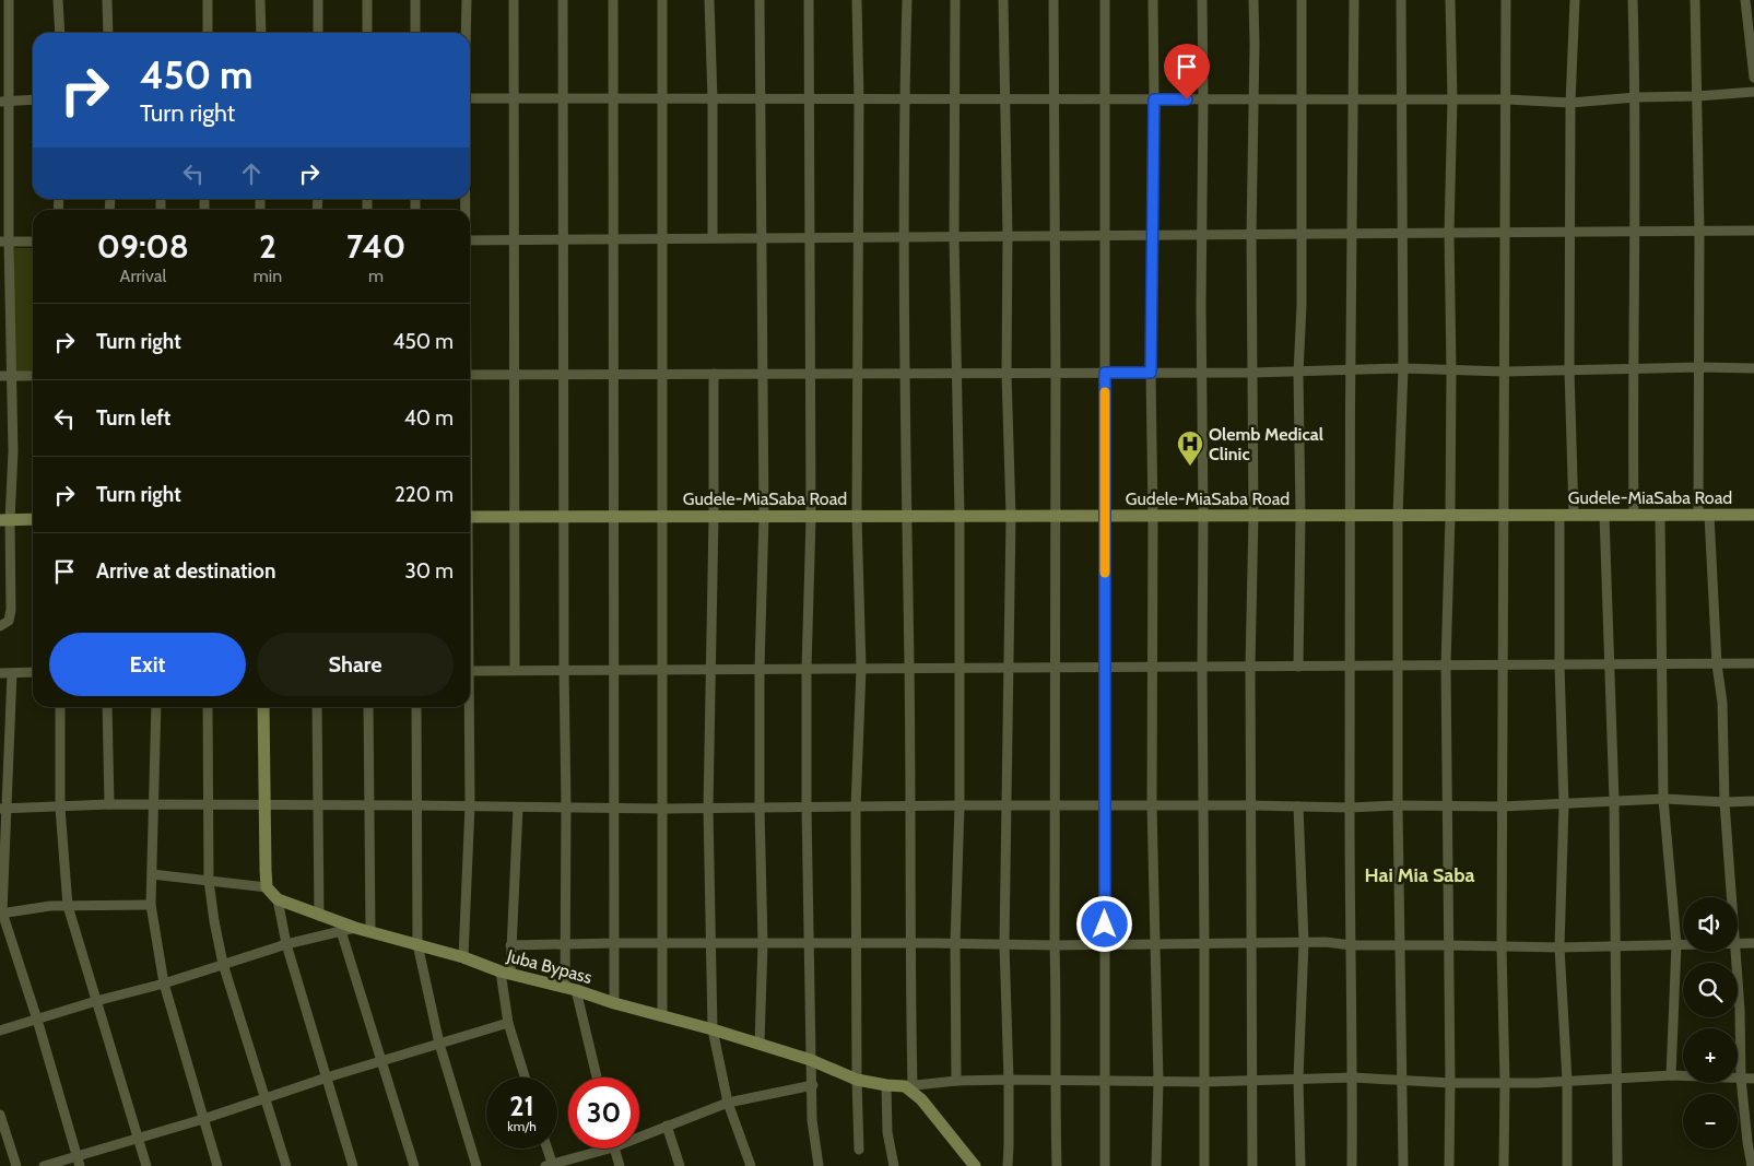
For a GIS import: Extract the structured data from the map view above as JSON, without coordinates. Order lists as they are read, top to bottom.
{
  "streets": {
    "main road": ["Gudele-MiaSaba Road", "Juba Bypass"]
  },
  "districts": ["Hai Mia Saba"],
  "places": {
    "hospital": ["Olemb Medical Clinic"]
  },
  "page": {
    "turn": ["450 m", "Turn right"],
    "eta": [
      "09:08",
      "Arrival",
      "2",
      "min",
      "740",
      "m"
    ],
    "list": [
      {
        "name": "Turn right",
        "value": "450 m"
      },
      {
        "name": "Turn left",
        "value": "40 m"
      },
      {
        "name": "Turn right",
        "value": "220 m"
      },
      {
        "name": "Arrive at destination",
        "value": "30 m"
      }
    ],
    "buttons": ["Exit", "Share"],
    "map_buttons": ["+", "−"],
    "speed": "21 km/h",
    "limit": "30"
  }
}
